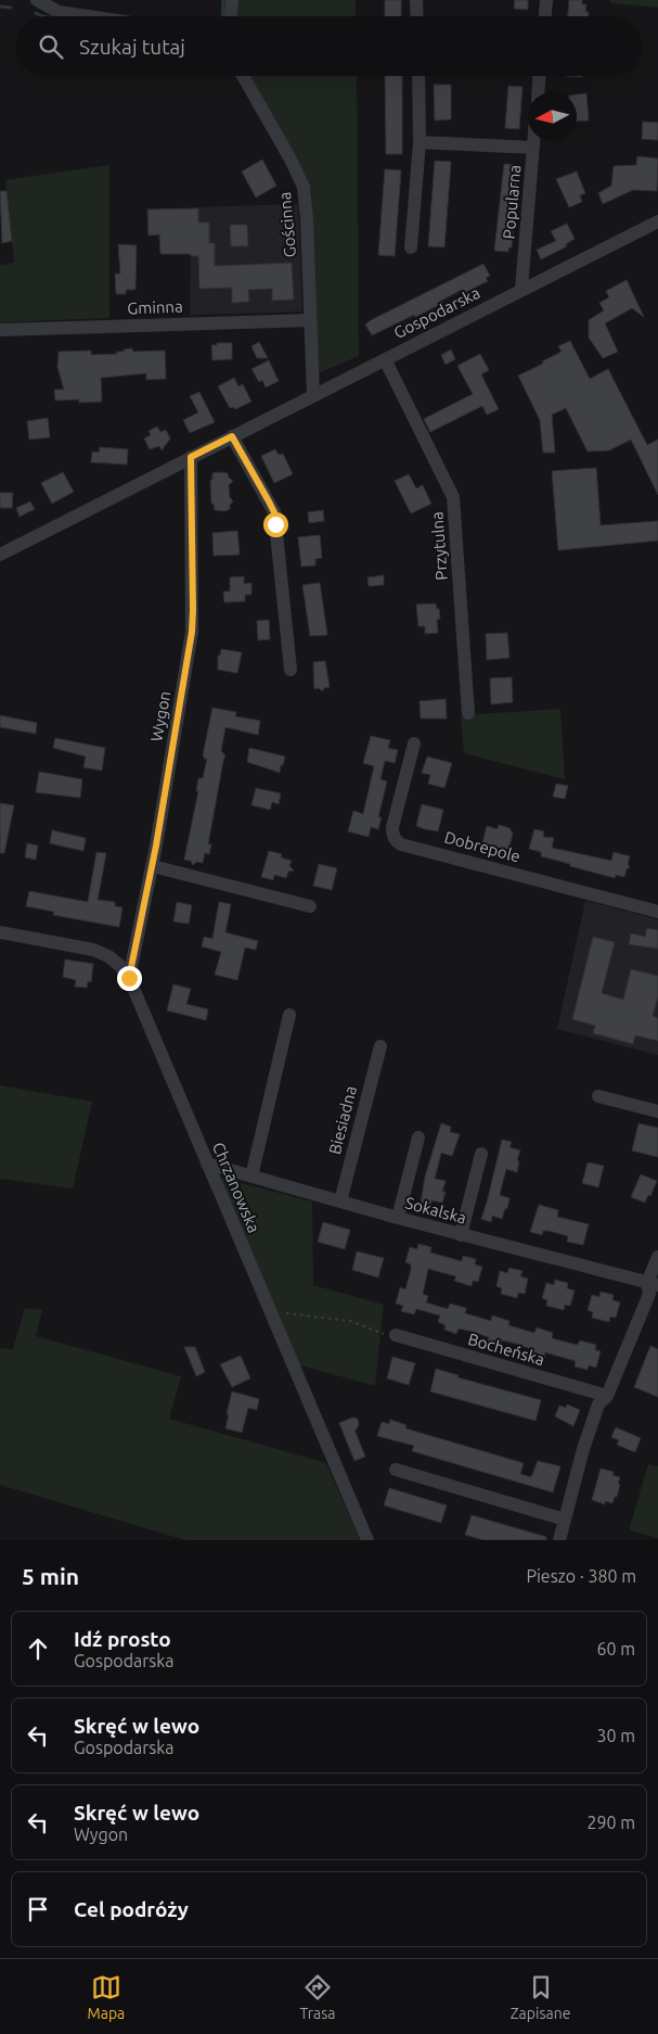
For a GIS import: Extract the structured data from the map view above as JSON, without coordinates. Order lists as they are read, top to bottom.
{
  "streets": {
    "street": [
      "Popularna",
      "Gościnna",
      "Gminna",
      "Gospodarska",
      "Przytulna",
      "Wygon",
      "Dobrepole",
      "Biesiadna",
      "Chrzanowska",
      "Sokalska",
      "Bocheńska"
    ]
  },
  "crossings": [
    ["Popularna", "Gospodarska"],
    ["Gościnna", "Gminna"],
    ["Gościnna", "Gospodarska"],
    ["Gospodarska", "Przytulna"],
    ["Gospodarska", "Wygon"],
    ["Wygon", "Chrzanowska"],
    ["Biesiadna", "Sokalska"],
    ["Chrzanowska", "Sokalska"]
  ],
  "north": "left",
  "page": {
    "search": "Szukaj tutaj",
    "heading": ["5 min", "Pieszo · 380 m"],
    "list": [
      ["Idź prosto", "Gospodarska", "60 m"],
      ["Skręć w lewo", "Gospodarska", "30 m"],
      ["Skręć w lewo", "Wygon", "290 m"],
      "Cel podróży"
    ],
    "nav": ["Mapa", "Trasa", "Zapisane"]
  }
}
